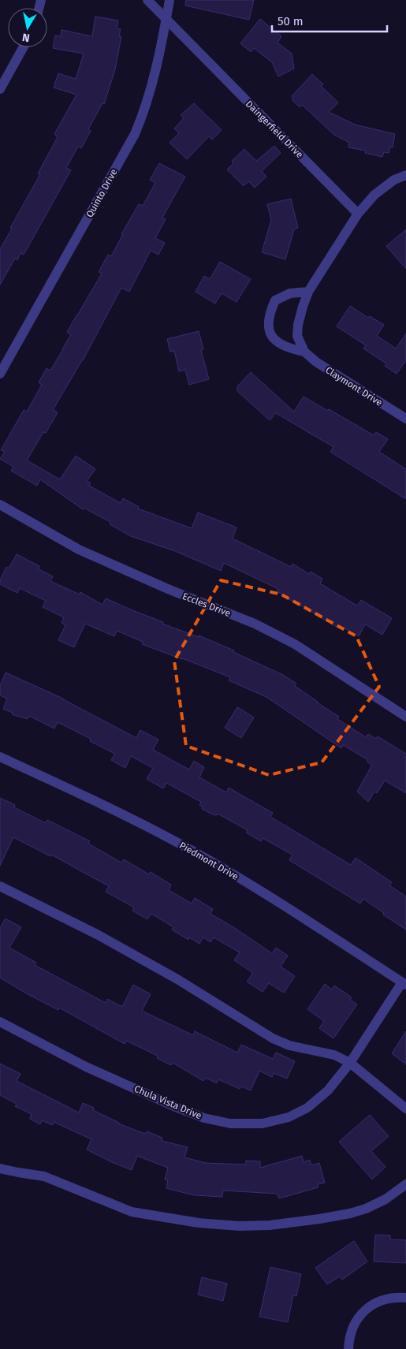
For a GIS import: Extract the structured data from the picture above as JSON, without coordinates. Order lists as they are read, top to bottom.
{
  "streets": {
    "street": [
      "Daingerfield Drive",
      "Quinto Drive",
      "Claymont Drive",
      "Eccles Drive",
      "Piedmont Drive",
      "Chula Vista Drive"
    ]
  },
  "crossings": [
    ["Daingerfield Drive", "Quinto Drive"],
    ["Piedmont Drive", "Chula Vista Drive"]
  ],
  "scale_bar": "50 m",
  "north": "bottom"
}
